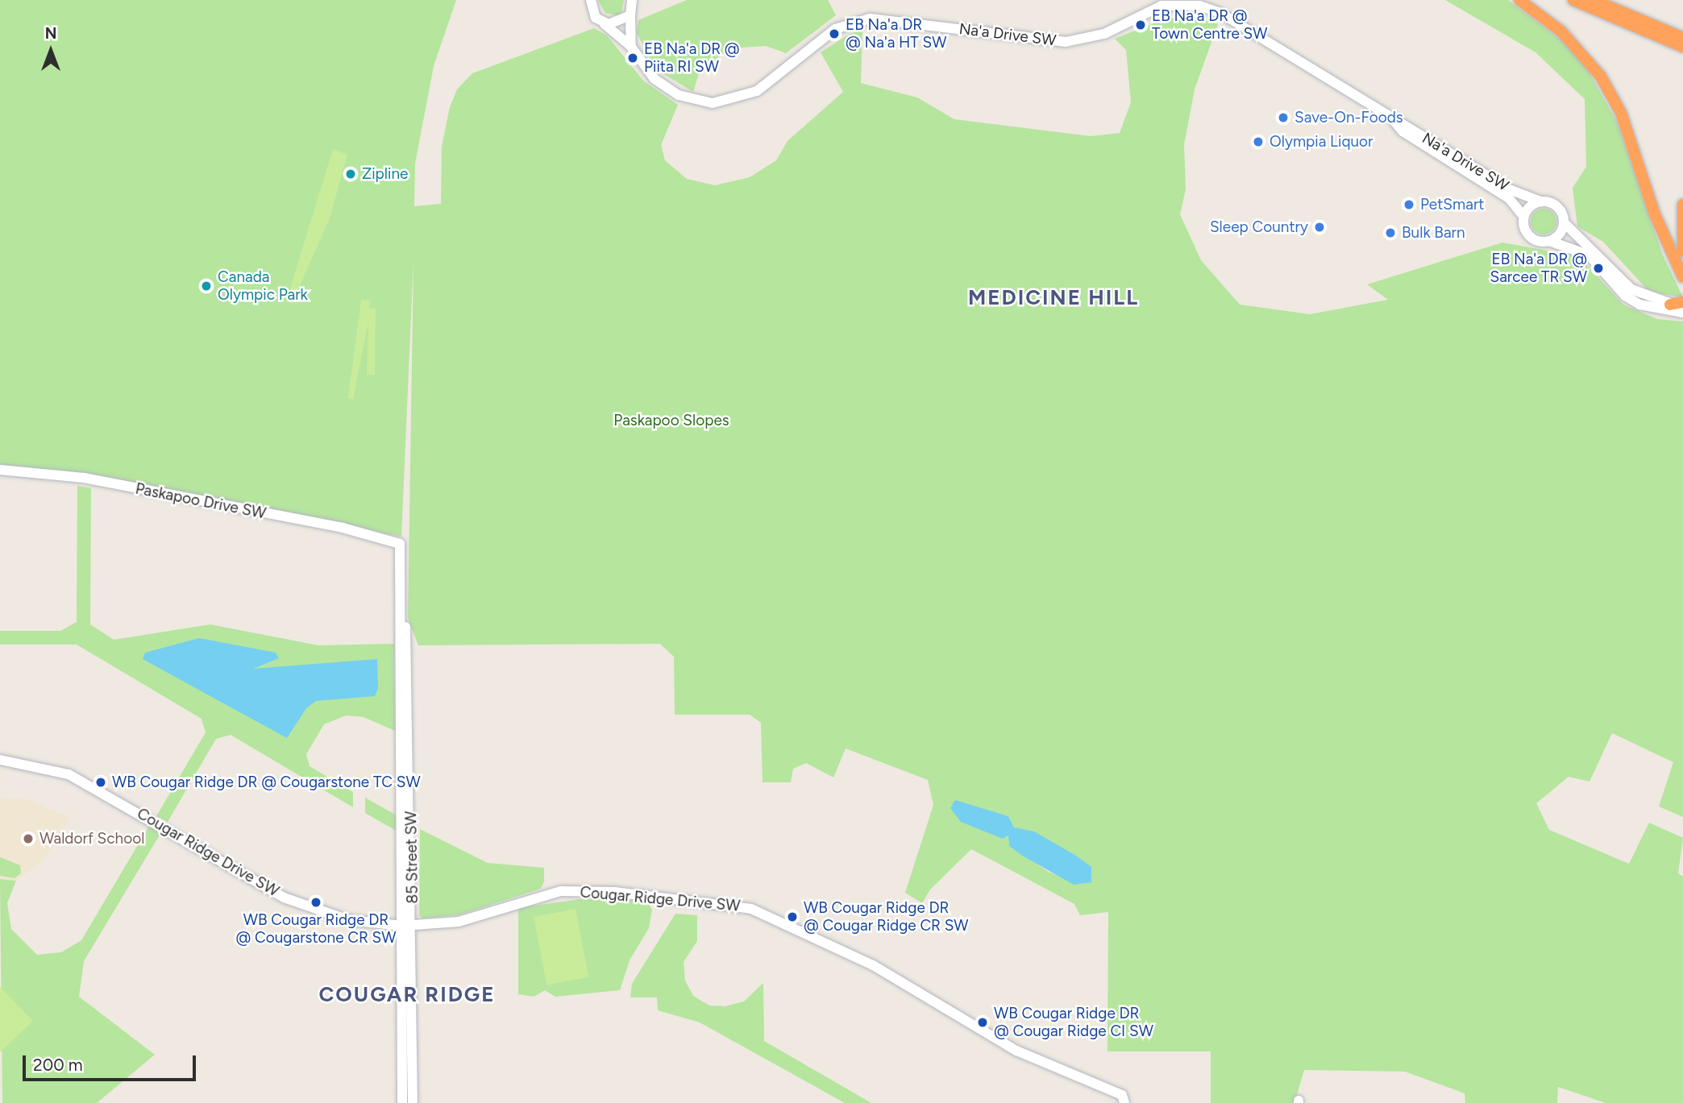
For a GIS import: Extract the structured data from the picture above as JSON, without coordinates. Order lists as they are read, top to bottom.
{
  "streets": {
    "street": [
      "Na'a Drive SW",
      "Paskapoo Drive SW",
      "Cougar Ridge Drive SW",
      "85 Street SW"
    ]
  },
  "crossings": [
    ["Paskapoo Drive SW", "85 Street SW"],
    ["Cougar Ridge Drive SW", "85 Street SW"]
  ],
  "districts": ["MEDICINE HILL", "COUGAR RIDGE"],
  "parks": ["Paskapoo Slopes"],
  "places": [
    "EB Na'a DR @ Town Centre SW",
    "EB Na'a DR @ Na'a HT SW",
    "EB Na'a DR @ Piita RI SW",
    "Save-On-Foods",
    "Olympia Liquor",
    "Zipline",
    "PetSmart",
    "Sleep Country",
    "Bulk Barn",
    "EB Na'a DR @ Sarcee TR SW",
    "Canada Olympic Park",
    "WB Cougar Ridge DR @ Cougarstone TC SW",
    "Waldorf School",
    "WB Cougar Ridge DR @ Cougarstone CR SW",
    "WB Cougar Ridge DR @ Cougar Ridge CR SW",
    "WB Cougar Ridge DR @ Cougar Ridge CI SW"
  ],
  "scale_bar": "200 m",
  "north": "top"
}
